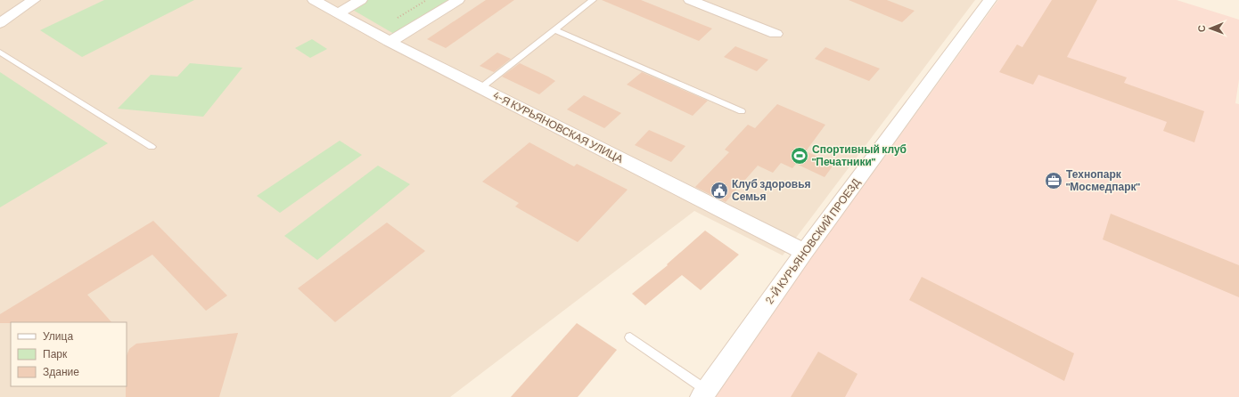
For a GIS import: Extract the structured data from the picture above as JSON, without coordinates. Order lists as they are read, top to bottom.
{
  "streets": {
    "street": ["4-Я КУРЬЯНОВСКАЯ УЛИЦА", "2-Й КУРЬЯНОВСКИЙ ПРОЕЗД"]
  },
  "crossings": [
    ["4-Я КУРЬЯНОВСКАЯ УЛИЦА", "2-Й КУРЬЯНОВСКИЙ ПРОЕЗД"]
  ],
  "places": {
    "sports": ["Спортивный клуб \"Печатники\""],
    "office": ["Технопарк \"Мосмедпарк\""],
    "public building": ["Клуб здоровья Семья"]
  },
  "legend": ["Улица", "Парк", "Здание"],
  "north": "left"
}
